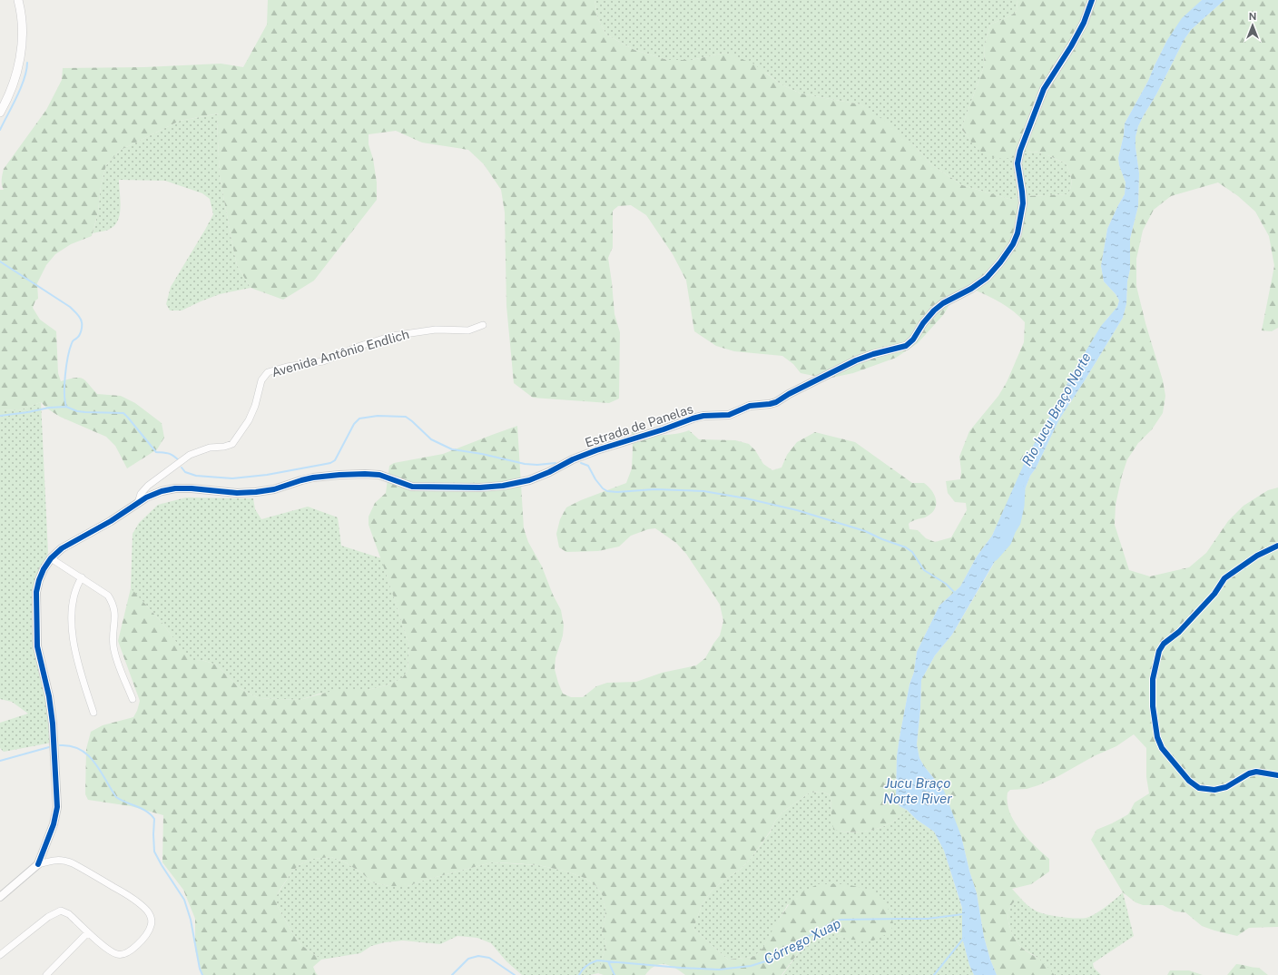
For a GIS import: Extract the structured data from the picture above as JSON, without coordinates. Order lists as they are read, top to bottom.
{
  "streets": {
    "street": ["Avenida Antônio Endlich", "Estrada de Panelas"]
  },
  "crossings": [
    ["Avenida Antônio Endlich", "Estrada de Panelas"]
  ],
  "water": ["Rio Jucu Braço Norte", "Jucu Braço Norte River", "Córrego Xuap"],
  "north": "top"
}
